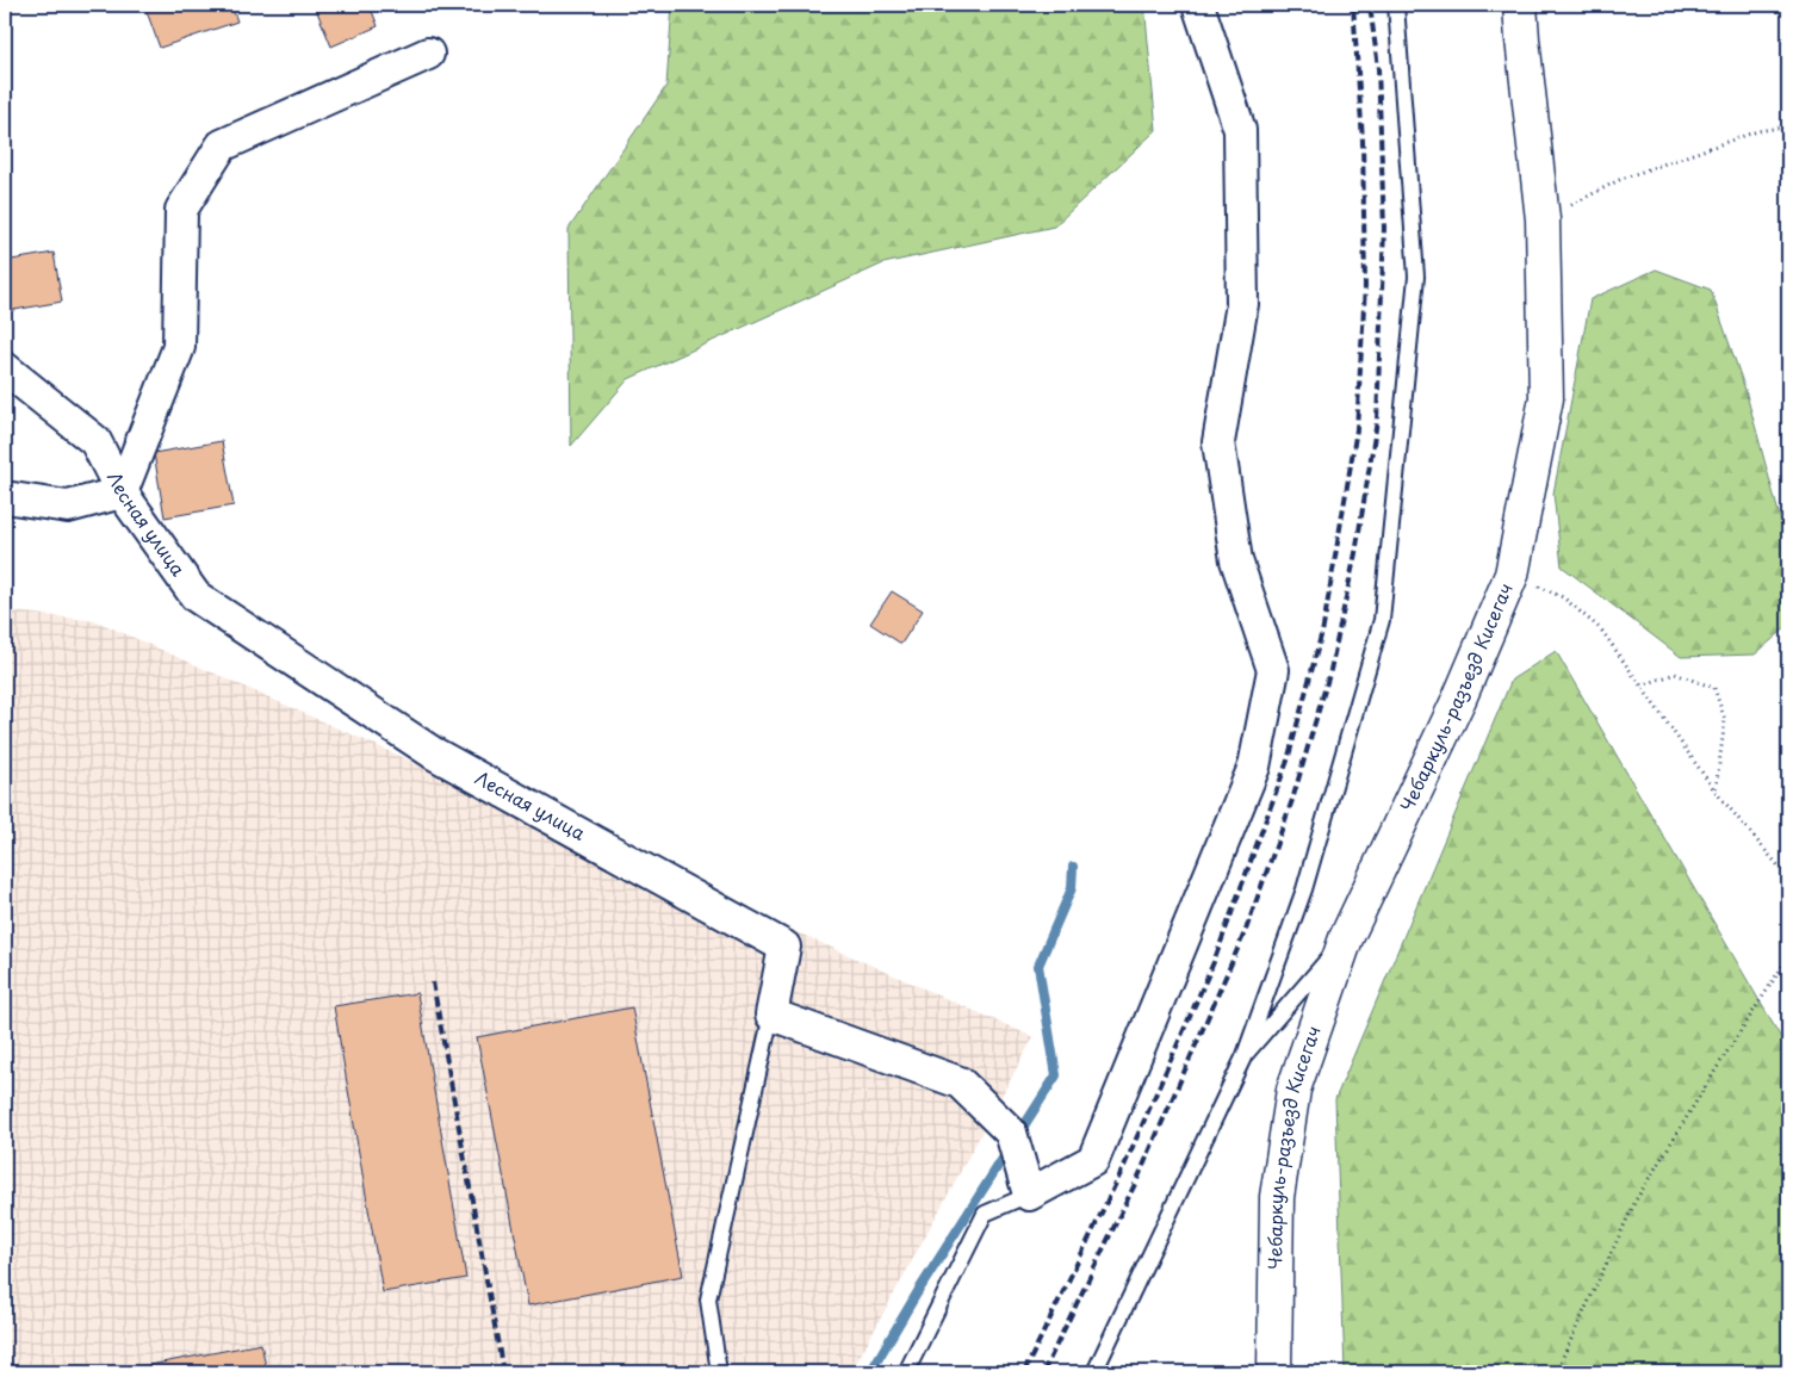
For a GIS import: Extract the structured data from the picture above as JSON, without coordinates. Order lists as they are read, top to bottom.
{
  "streets": {
    "street": ["Лесная улица", "Чебаркуль-разъезд Кисегач"]
  }
}
